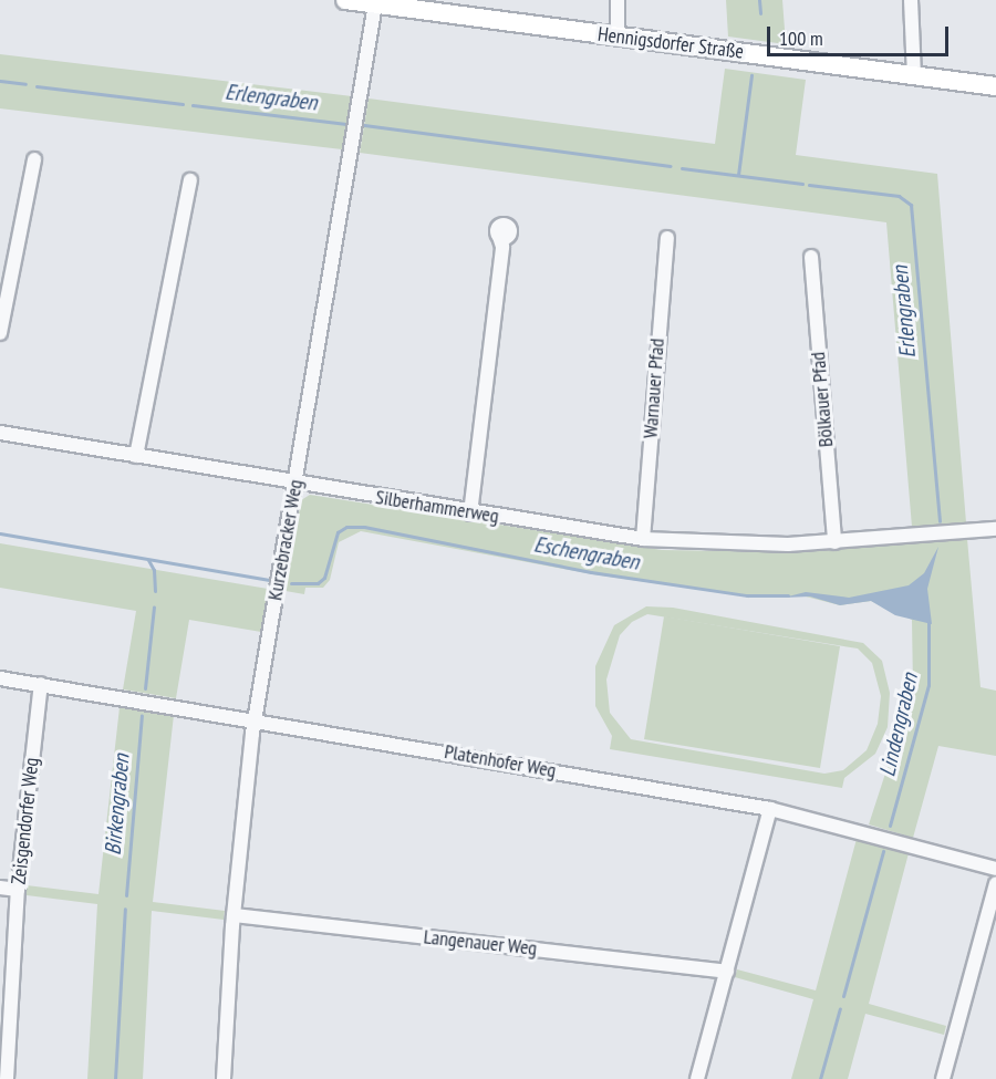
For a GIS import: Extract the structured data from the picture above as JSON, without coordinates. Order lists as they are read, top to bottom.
{
  "streets": {
    "main road": ["Hennigsdorfer Straße"],
    "street": [
      "Warnauer Pfad",
      "Bölkauer Pfad",
      "Silberhammerweg",
      "Kurzebracker Weg",
      "Platenhofer Weg",
      "Zeisgendorfer Weg",
      "Langenauer Weg"
    ]
  },
  "crossings": [
    ["Hennigsdorfer Straße", "Kurzebracker Weg"],
    ["Warnauer Pfad", "Silberhammerweg"],
    ["Bölkauer Pfad", "Silberhammerweg"],
    ["Silberhammerweg", "Kurzebracker Weg"],
    ["Kurzebracker Weg", "Platenhofer Weg"],
    ["Kurzebracker Weg", "Langenauer Weg"],
    ["Platenhofer Weg", "Zeisgendorfer Weg"]
  ],
  "water": [
    "Erlengraben",
    "Eschengraben",
    "Lindengraben",
    "Birkengraben"
  ],
  "scale_bar": "100 m"
}
